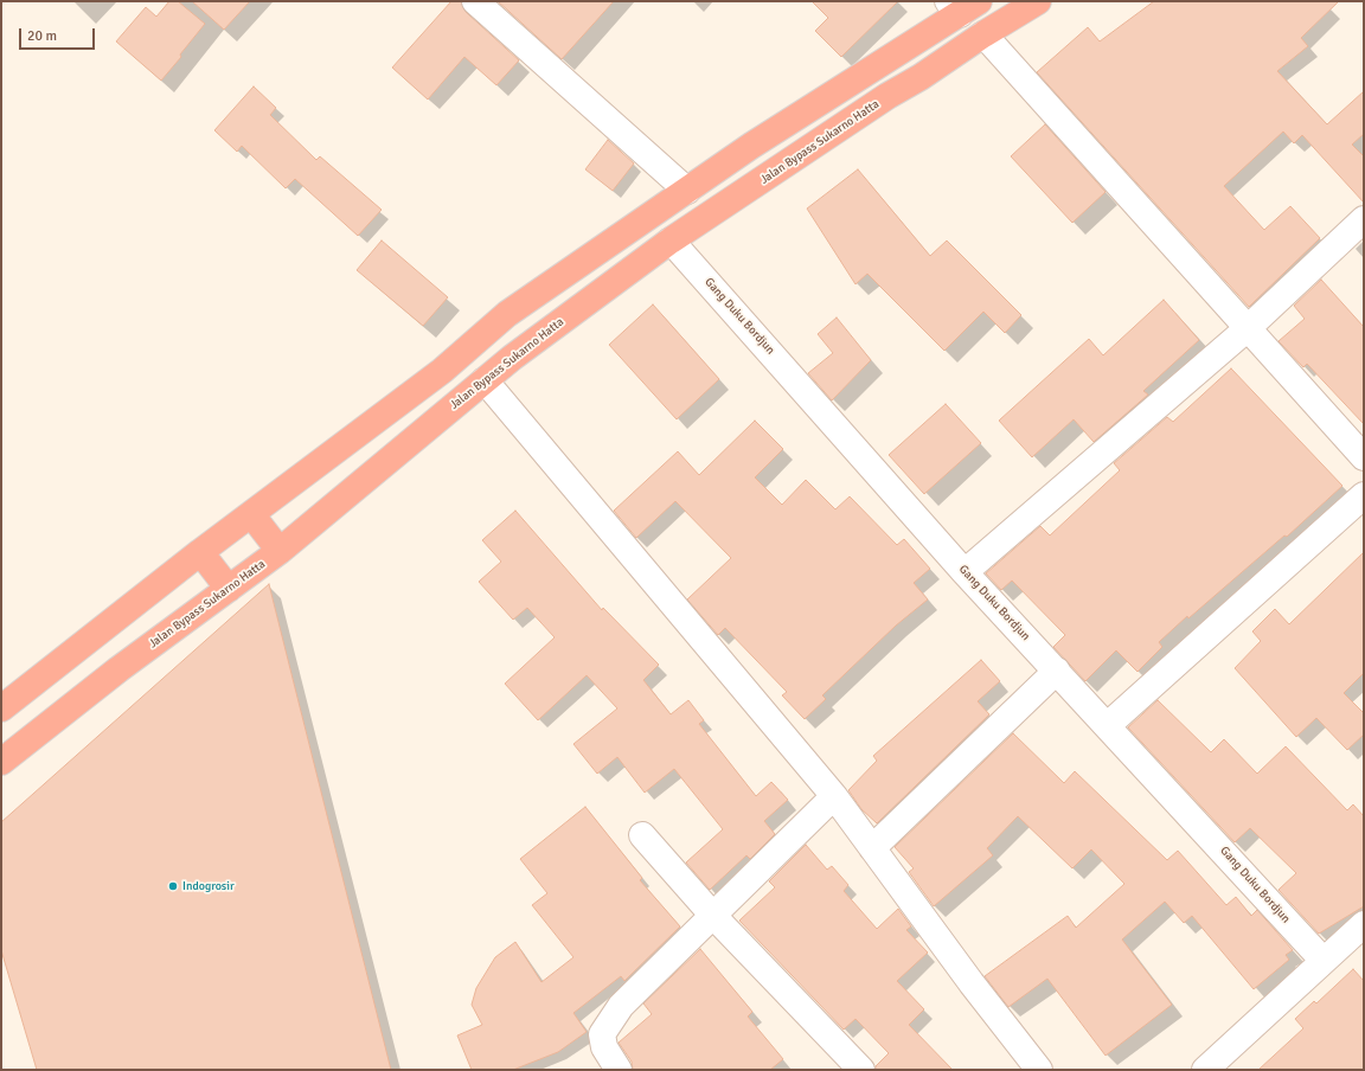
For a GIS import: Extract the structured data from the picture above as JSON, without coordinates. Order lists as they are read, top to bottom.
{
  "streets": {
    "highway": ["Jalan Bypass Sukarno Hatta"],
    "street": ["Gang Duku Bordjun"]
  },
  "crossings": [
    ["Jalan Bypass Sukarno Hatta", "Gang Duku Bordjun"]
  ],
  "places": ["Indogrosir"],
  "scale_bar": "20 m"
}
